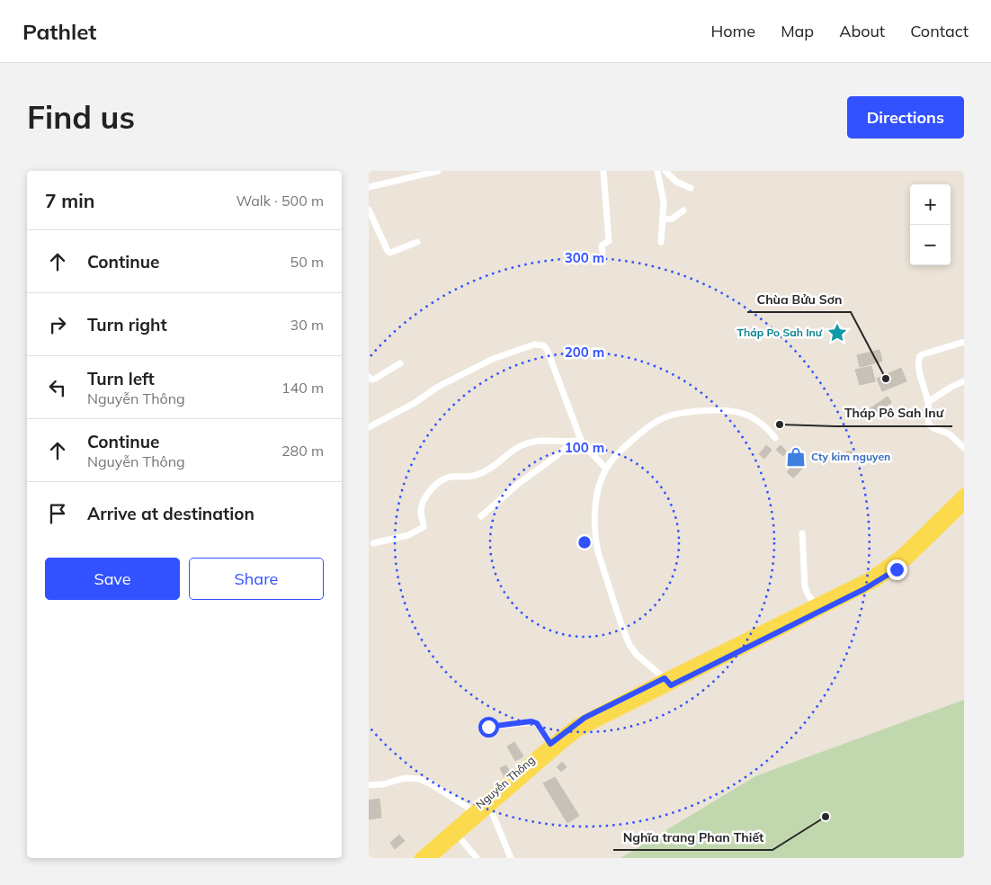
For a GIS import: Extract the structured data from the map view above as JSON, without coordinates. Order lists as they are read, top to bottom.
{
  "streets": {
    "main road": ["Nguyễn Thông"]
  },
  "places": {
    "place": ["Tháp Po Sah Inư"],
    "other": ["Chùa Bửu Sơn", "Tháp Pô Sah Inư", "Nghĩa trang Phan Thiết"],
    "shop": ["Cty kim nguyen"]
  },
  "page": {
    "header": "Pathlet",
    "nav": [
      "Home",
      "Map",
      "About",
      "Contact"
    ],
    "buttons": [
      "Directions",
      ["Save", "Share"]
    ],
    "title": "Find us",
    "heading": ["7 min", "Walk · 500 m"],
    "map_buttons": ["+", "−"],
    "list": [
      ["Continue", "50 m"],
      ["Turn right", "30 m"],
      ["Turn left", "Nguyễn Thông", "140 m"],
      ["Continue", "Nguyễn Thông", "280 m"],
      "Arrive at destination"
    ]
  },
  "rings": ["300 m", "200 m", "100 m"]
}
